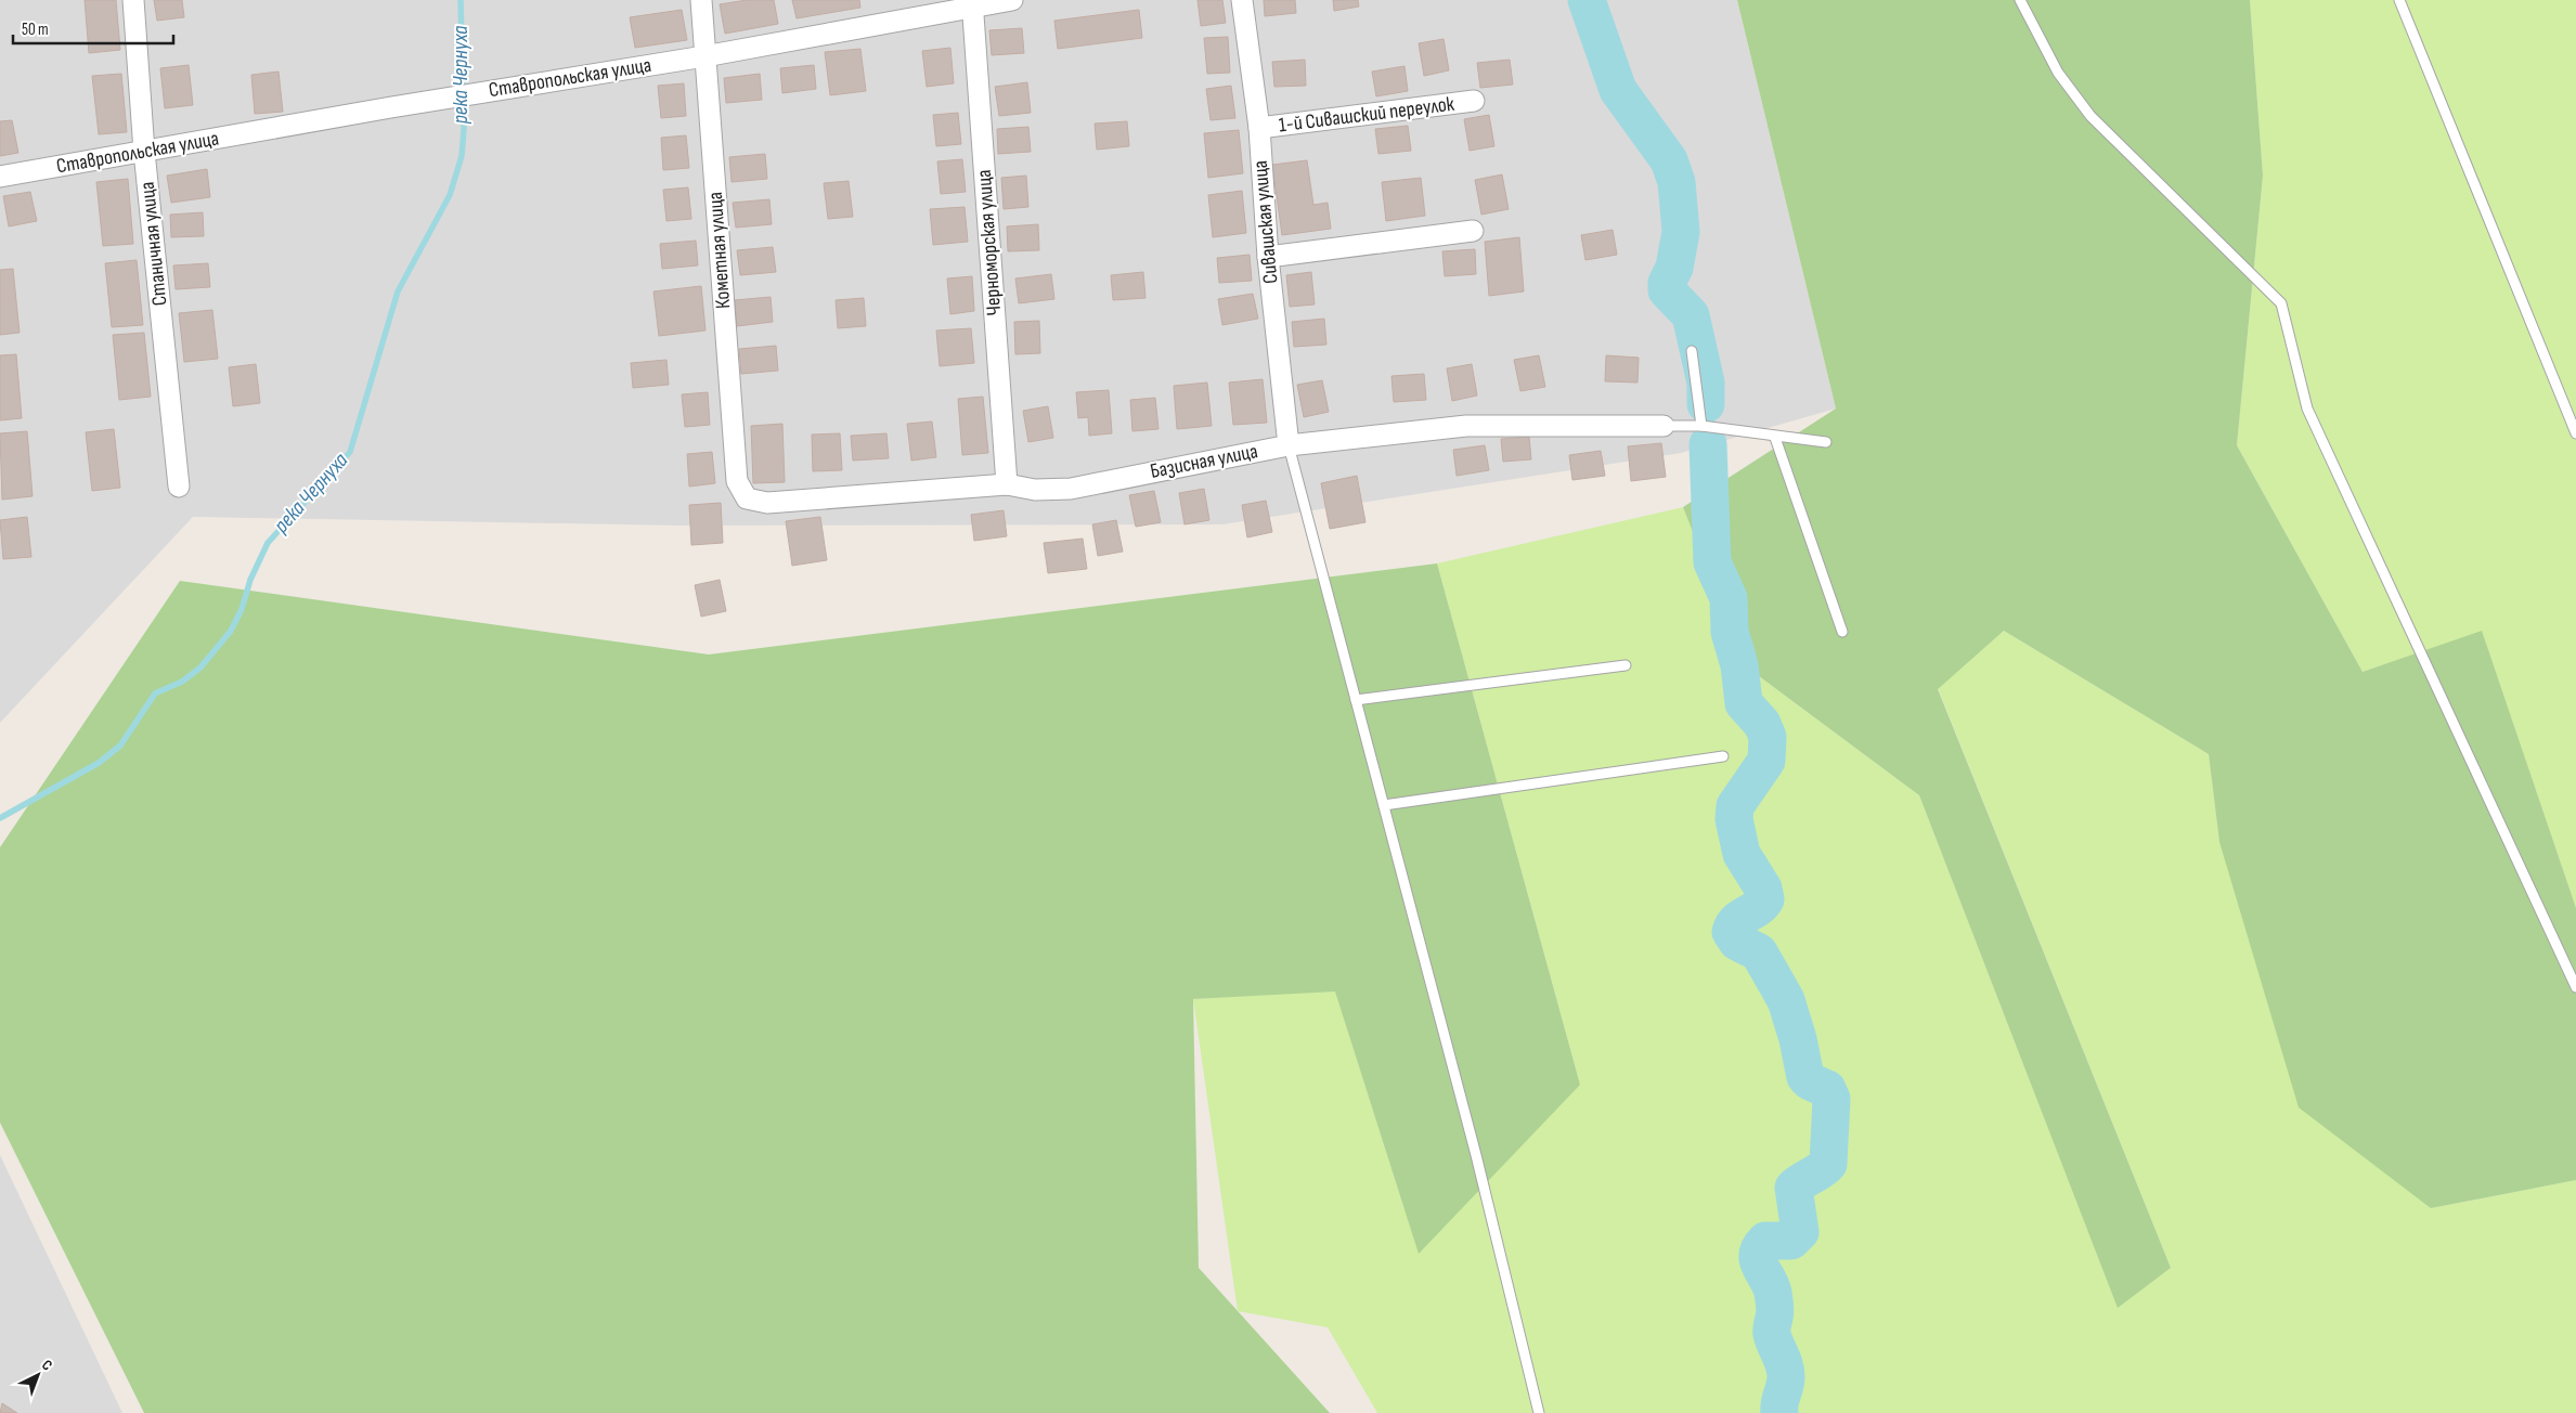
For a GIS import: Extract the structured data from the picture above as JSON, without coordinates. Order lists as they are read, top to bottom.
{
  "streets": {
    "street": [
      "Ставропольская улица",
      "1-й Сивашский переулок",
      "Сивашская улица",
      "Черноморская улица",
      "Станичная улица",
      "Кометная улица",
      "Базисная улица"
    ]
  },
  "crossings": [
    ["Ставропольская улица", "Черноморская улица"],
    ["Ставропольская улица", "Станичная улица"],
    ["Ставропольская улица", "Кометная улица"],
    ["1-й Сивашский переулок", "Сивашская улица"],
    ["Сивашская улица", "Базисная улица"],
    ["Черноморская улица", "Базисная улица"],
    ["Кометная улица", "Базисная улица"]
  ],
  "water": ["река Чернуха"],
  "scale_bar": "50 m",
  "north": "top right"
}
